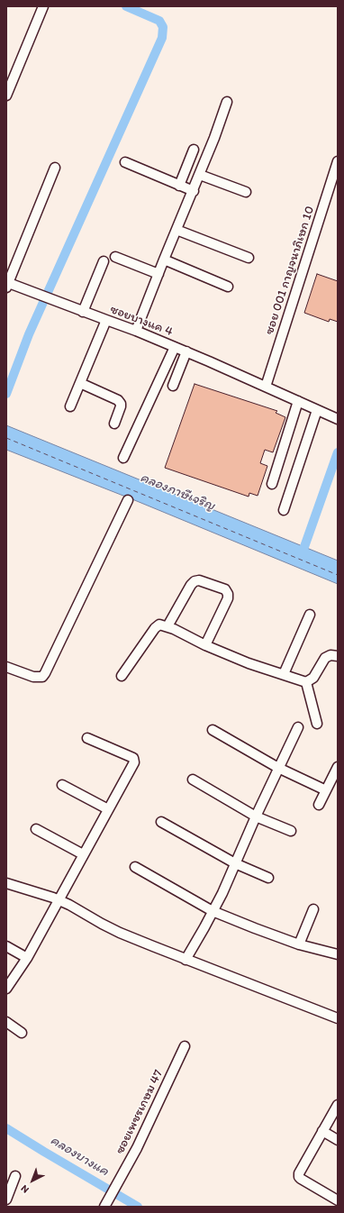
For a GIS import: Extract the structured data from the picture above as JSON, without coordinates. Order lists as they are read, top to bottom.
{
  "streets": {
    "street": ["ซอย 001 กาญจนาภิเษก 10", "ซอยบางแค 4", "ซอยเพชรเกษม 47"]
  },
  "crossings": [
    ["ซอย 001 กาญจนาภิเษก 10", "ซอยบางแค 4"]
  ],
  "water": ["คลองภาษีเจริญ", "คลองบางแค"],
  "north": "bottom left"
}
